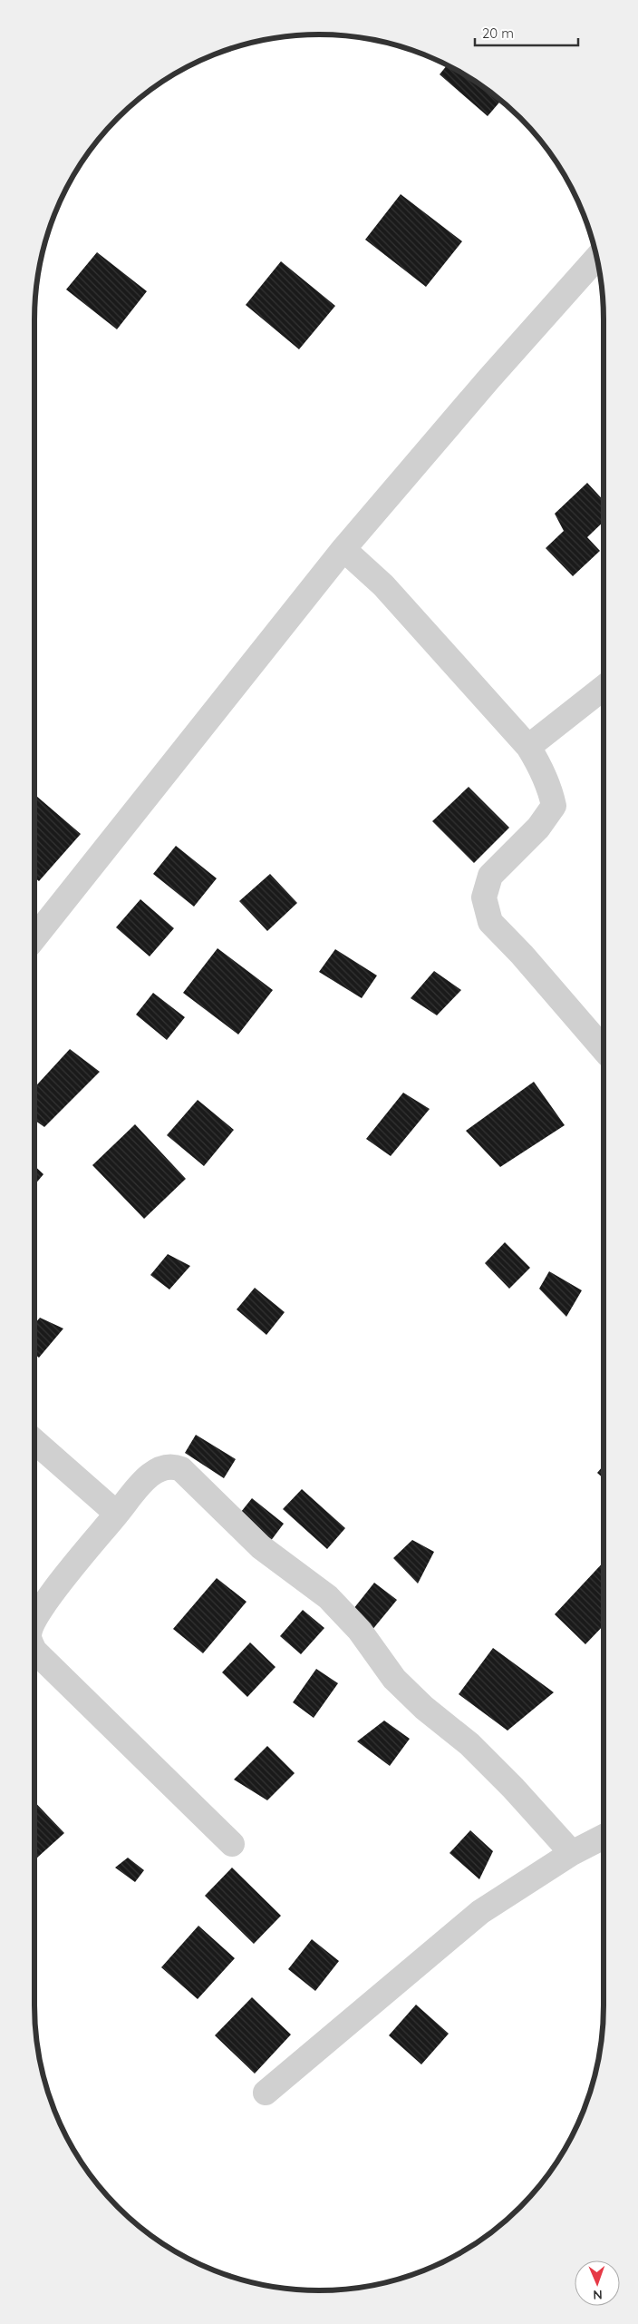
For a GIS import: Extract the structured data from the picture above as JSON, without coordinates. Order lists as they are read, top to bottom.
{
  "scale_bar": "20 m",
  "north": "bottom"
}
